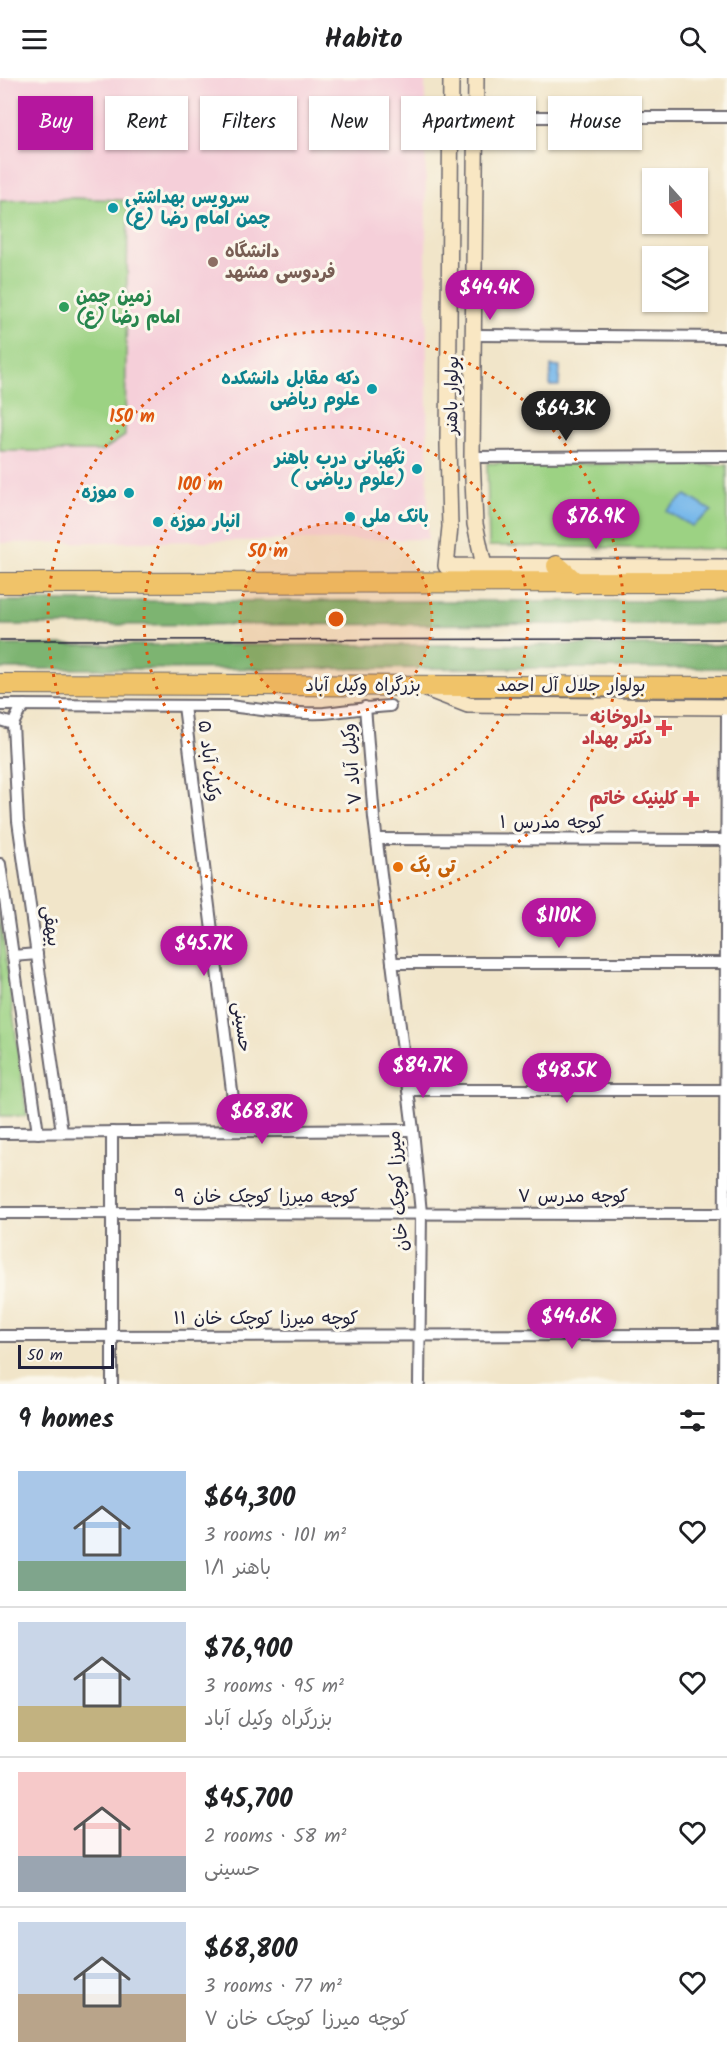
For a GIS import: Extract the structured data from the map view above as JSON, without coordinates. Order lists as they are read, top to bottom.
{
  "streets": {
    "highway": ["بزرگراه وکیل آباد"],
    "street": [
      "بولوار باهنر",
      "بولوار جلال آل احمد",
      "وکیل آباد ۵",
      "۷ وکیل آباد",
      "کوچه مدرس ۱",
      "بیهقی",
      "حسینی",
      "میرزا کوچک خان",
      "کوچه میرزا کوچک خان ۹",
      "کوچه مدرس ۷",
      "کوچه میرزا کوچک خان ۱۱"
    ]
  },
  "crossings": [
    ["بزرگراه وکیل آباد", "بولوار جلال آل احمد"],
    ["وکیل آباد ۵", "حسینی"],
    ["۷ وکیل آباد", "میرزا کوچک خان"],
    ["کوچه مدرس ۱", "میرزا کوچک خان"],
    ["میرزا کوچک خان", "کوچه میرزا کوچک خان ۹"],
    ["میرزا کوچک خان", "کوچه مدرس ۷"],
    ["میرزا کوچک خان", "کوچه میرزا کوچک خان ۱۱"],
    ["کوچه میرزا کوچک خان ۹", "کوچه مدرس ۷"]
  ],
  "places": {
    "other": [
      "سرویس بهداشتی چمن امام رضا (ع)",
      "دانشگاه فردوسی مشهد",
      "زمین چمن امام رضا (ع)",
      "دکه مقابل دانشکده علوم ریاضی",
      "نگهبانی درب باهنر ( علوم ریاضی)",
      "موزه",
      "بانک ملی",
      "انبار موزه",
      "تی بگ"
    ],
    "health": ["داروخانه دکتر بهداد", "کلینیک خاتم"]
  },
  "scale_bar": "50 m",
  "north": "bottom",
  "page": {
    "header": "Habito",
    "chip": [
      "Buy",
      "Rent",
      "Filters",
      "New",
      "Apartment",
      "House"
    ],
    "price": [
      "$44.4K",
      "$64.3K",
      "$76.9K",
      "$110K",
      "$45.7K",
      "$84.7K",
      "$48.5K",
      "$68.8K",
      "$44.6K"
    ],
    "scale": "50 m",
    "heading": "9 homes",
    "list": [
      {
        "name": "$64,300",
        "note": "3 rooms · 101 m² · باهنر ۱/۱"
      },
      {
        "name": "$76,900",
        "note": "3 rooms · 95 m² · بزرگراه وکیل آباد"
      },
      {
        "name": "$45,700",
        "note": "2 rooms · 58 m² · حسینی"
      },
      {
        "name": "$68,800",
        "note": "3 rooms · 77 m² · کوچه میرزا کوچک خان ۷"
      }
    ]
  },
  "rings": ["150 m", "100 m", "50 m"]
}
